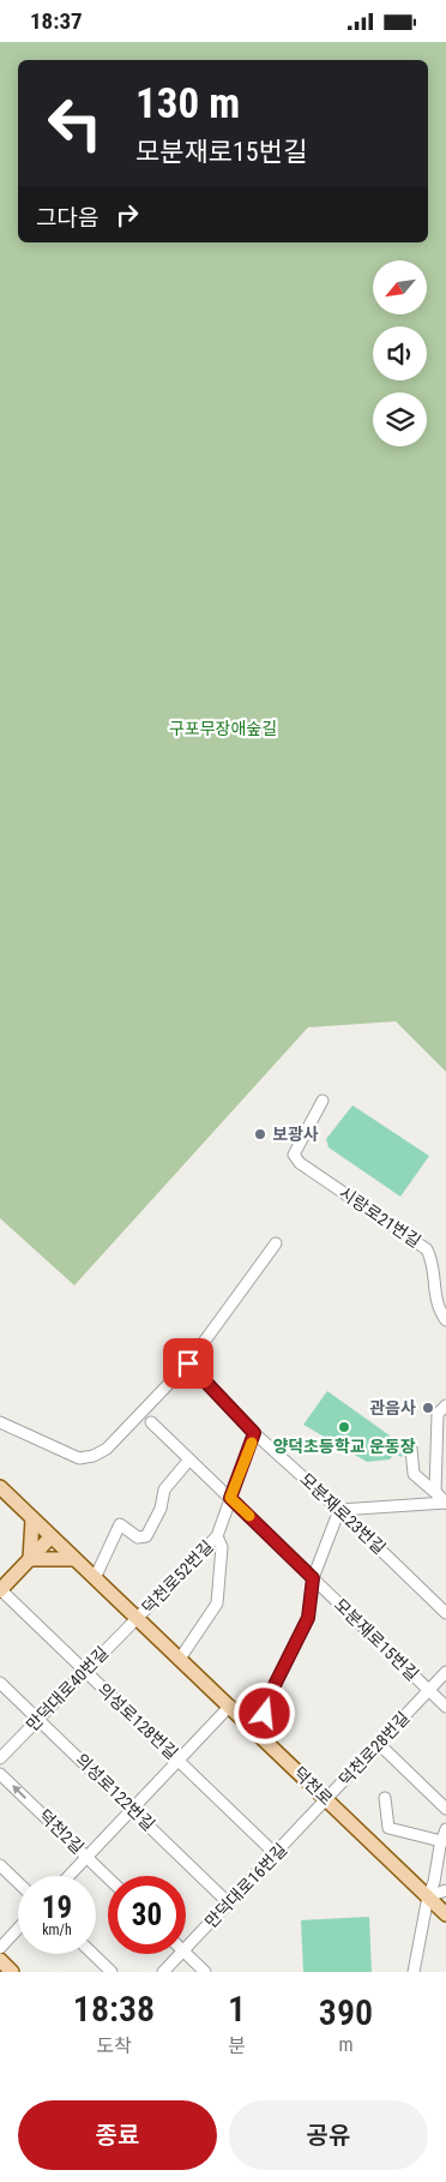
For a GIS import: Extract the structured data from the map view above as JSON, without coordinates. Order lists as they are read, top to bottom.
{
  "streets": {
    "main road": ["덕천로"],
    "street": [
      "시랑로21번길",
      "모분재로23번길",
      "덕천로52번길",
      "모분재로15번길",
      "만덕대로40번길",
      "의성로128번길",
      "덕천로28번길",
      "의성로122번길",
      "덕천2길",
      "만덕대로16번길"
    ]
  },
  "crossings": [
    ["모분재로23번길", "덕천로52번길"],
    ["덕천로52번길", "모분재로15번길"],
    ["덕천로52번길", "만덕대로40번길"],
    ["덕천로52번길", "덕천로"],
    ["모분재로15번길", "덕천로28번길"],
    ["만덕대로40번길", "의성로128번길"],
    ["만덕대로40번길", "덕천로"],
    ["만덕대로40번길", "의성로122번길"],
    ["의성로128번길", "만덕대로16번길"],
    ["덕천로28번길", "덕천로"],
    ["덕천로28번길", "만덕대로16번길"],
    ["덕천로", "만덕대로16번길"],
    ["의성로122번길", "만덕대로16번길"]
  ],
  "one_way": ["덕천2길"],
  "parks": ["구포무장애숲길"],
  "places": ["보광사", "관음사", "양덕초등학교 운동장"],
  "north": "bottom left",
  "page": {
    "status": "18:37",
    "turn": ["130 m", "모분재로15번길"],
    "then": "그다음",
    "speed": "19 km/h",
    "limit": "30",
    "eta": [
      "18:38",
      "도착",
      "1",
      "분",
      "390",
      "m"
    ],
    "buttons": ["종료", "공유"]
  }
}
